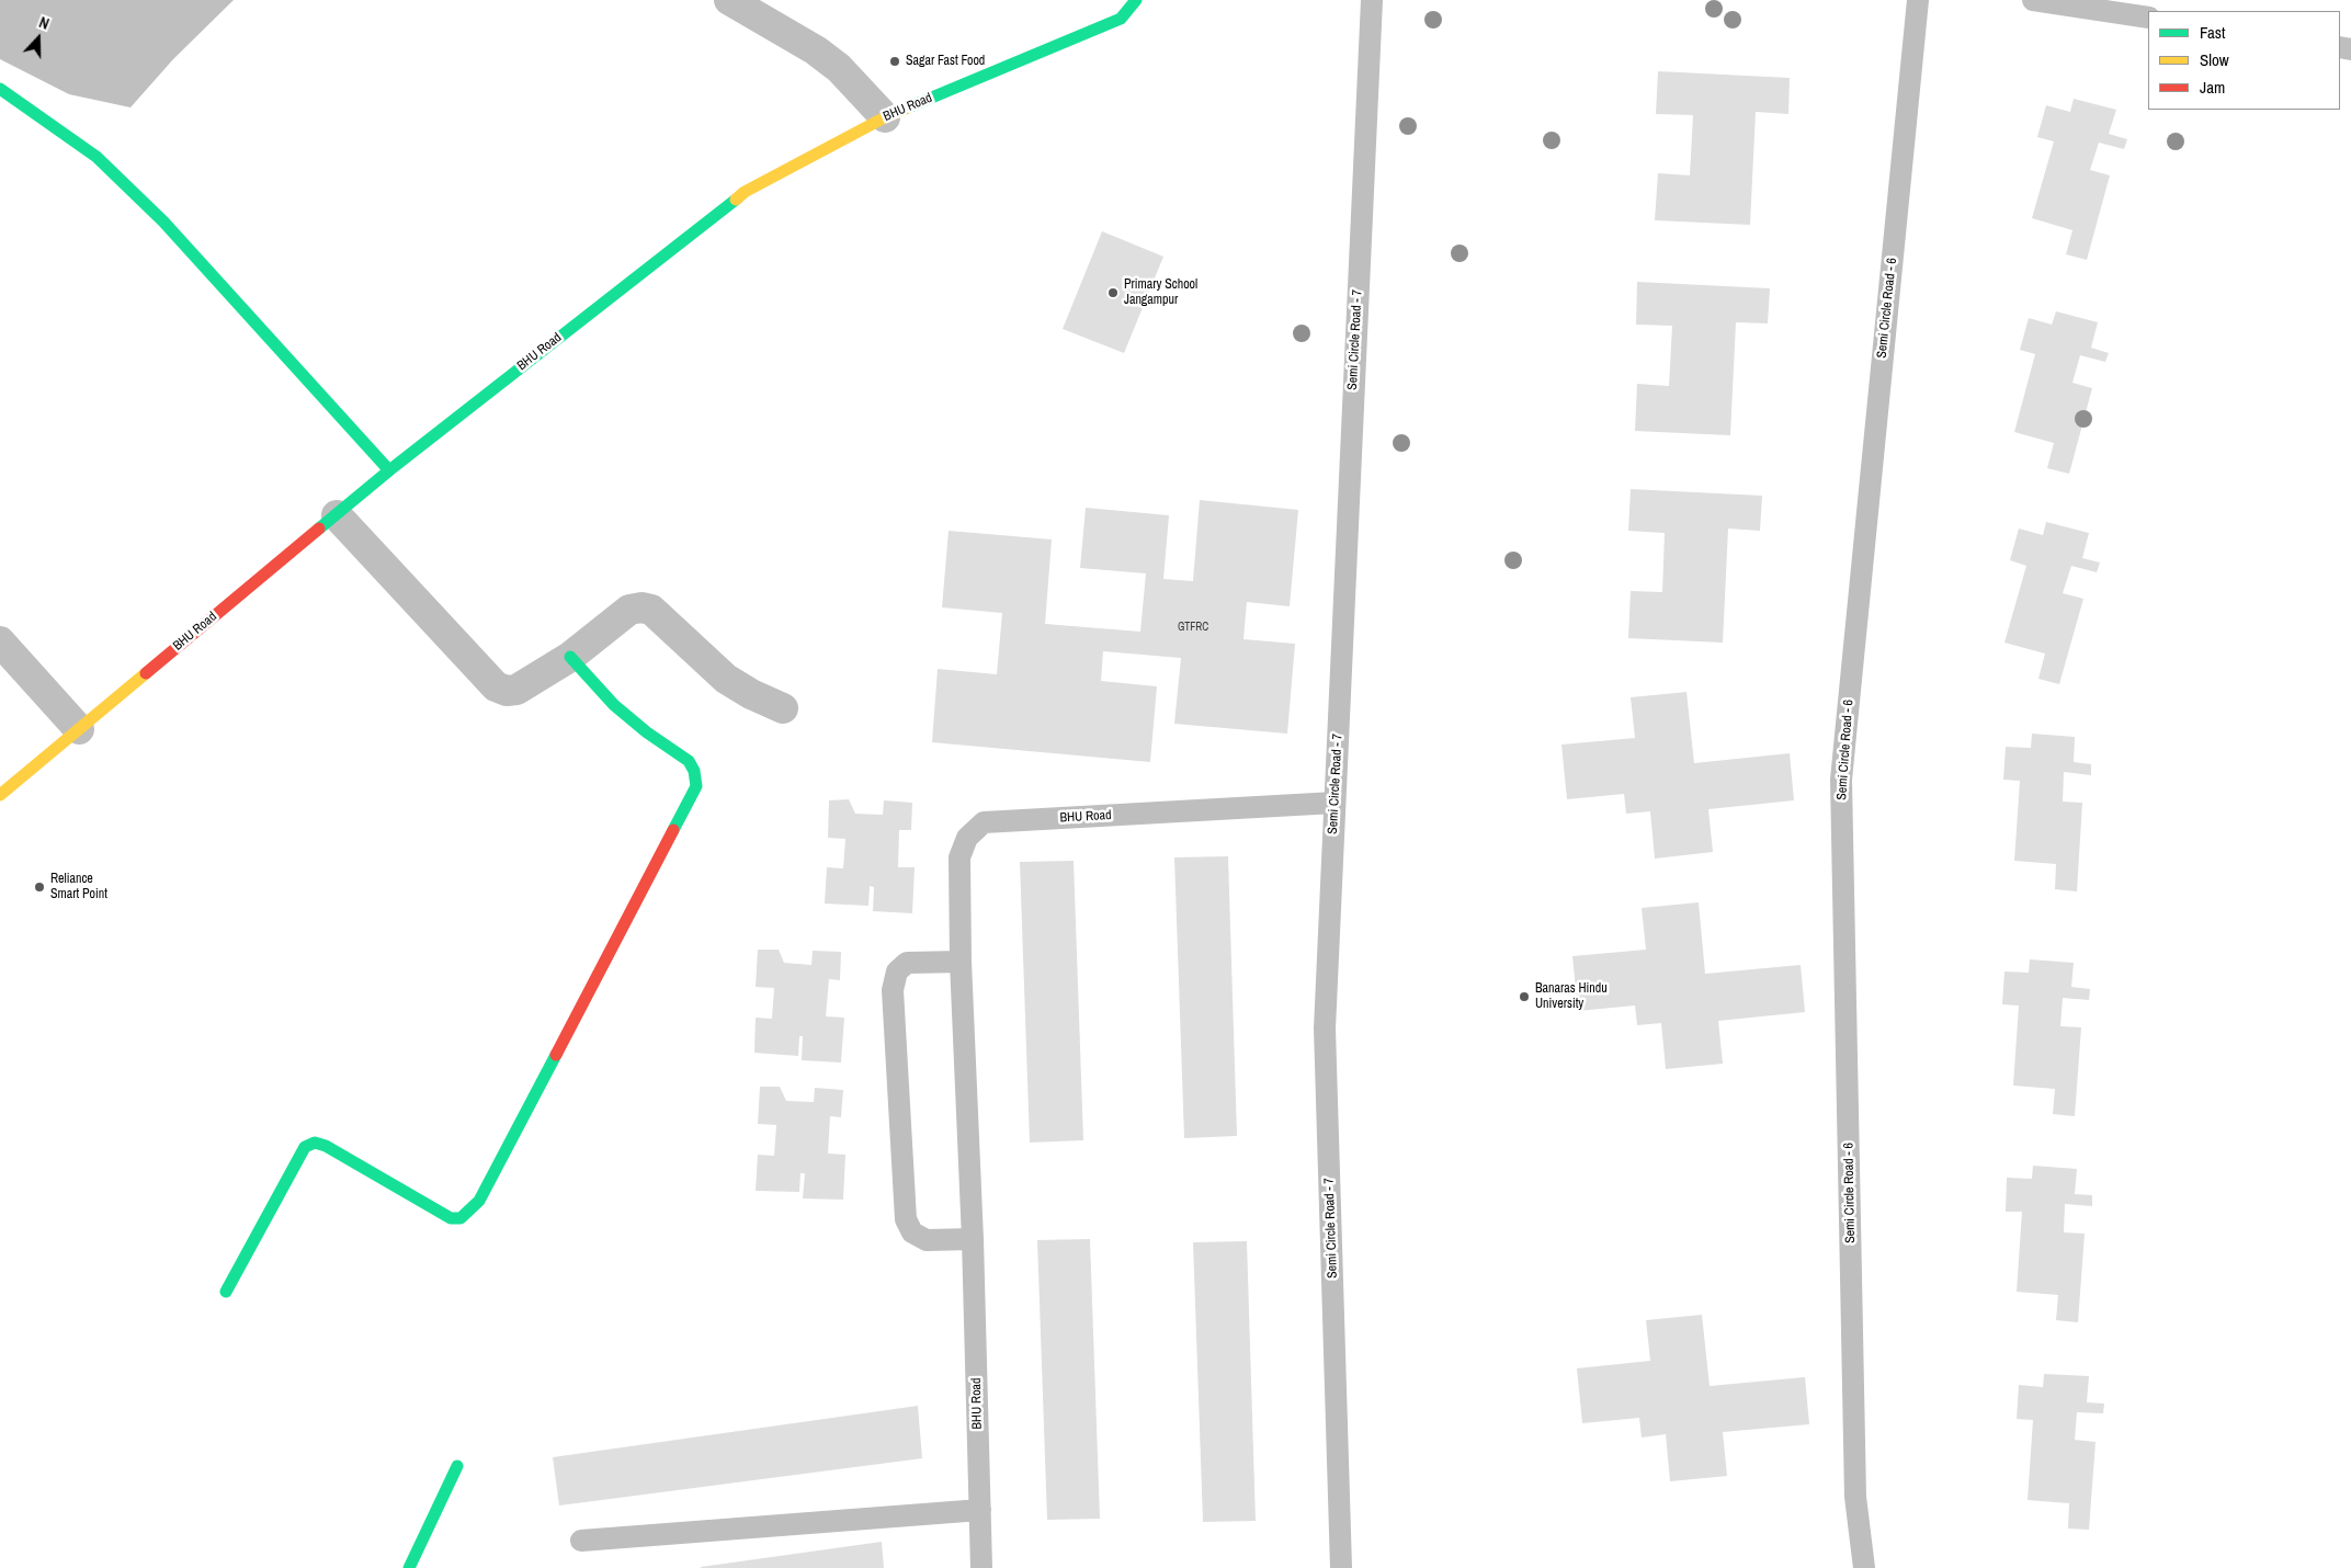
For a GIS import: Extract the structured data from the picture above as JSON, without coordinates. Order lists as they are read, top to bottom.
{
  "streets": {
    "street": ["BHU Road"],
    "lane": ["Semi Circle Road - 6", "Semi Circle Road - 7"]
  },
  "crossings": [
    ["BHU Road", "Semi Circle Road - 7"]
  ],
  "places": [
    "Sagar Fast Food",
    "Primary School Jangampur",
    "Reliance Smart Point",
    "Banaras Hindu University"
  ],
  "house_numbers": ["GTFRC"],
  "legend": ["Fast", "Slow", "Jam"],
  "north": "top"
}
